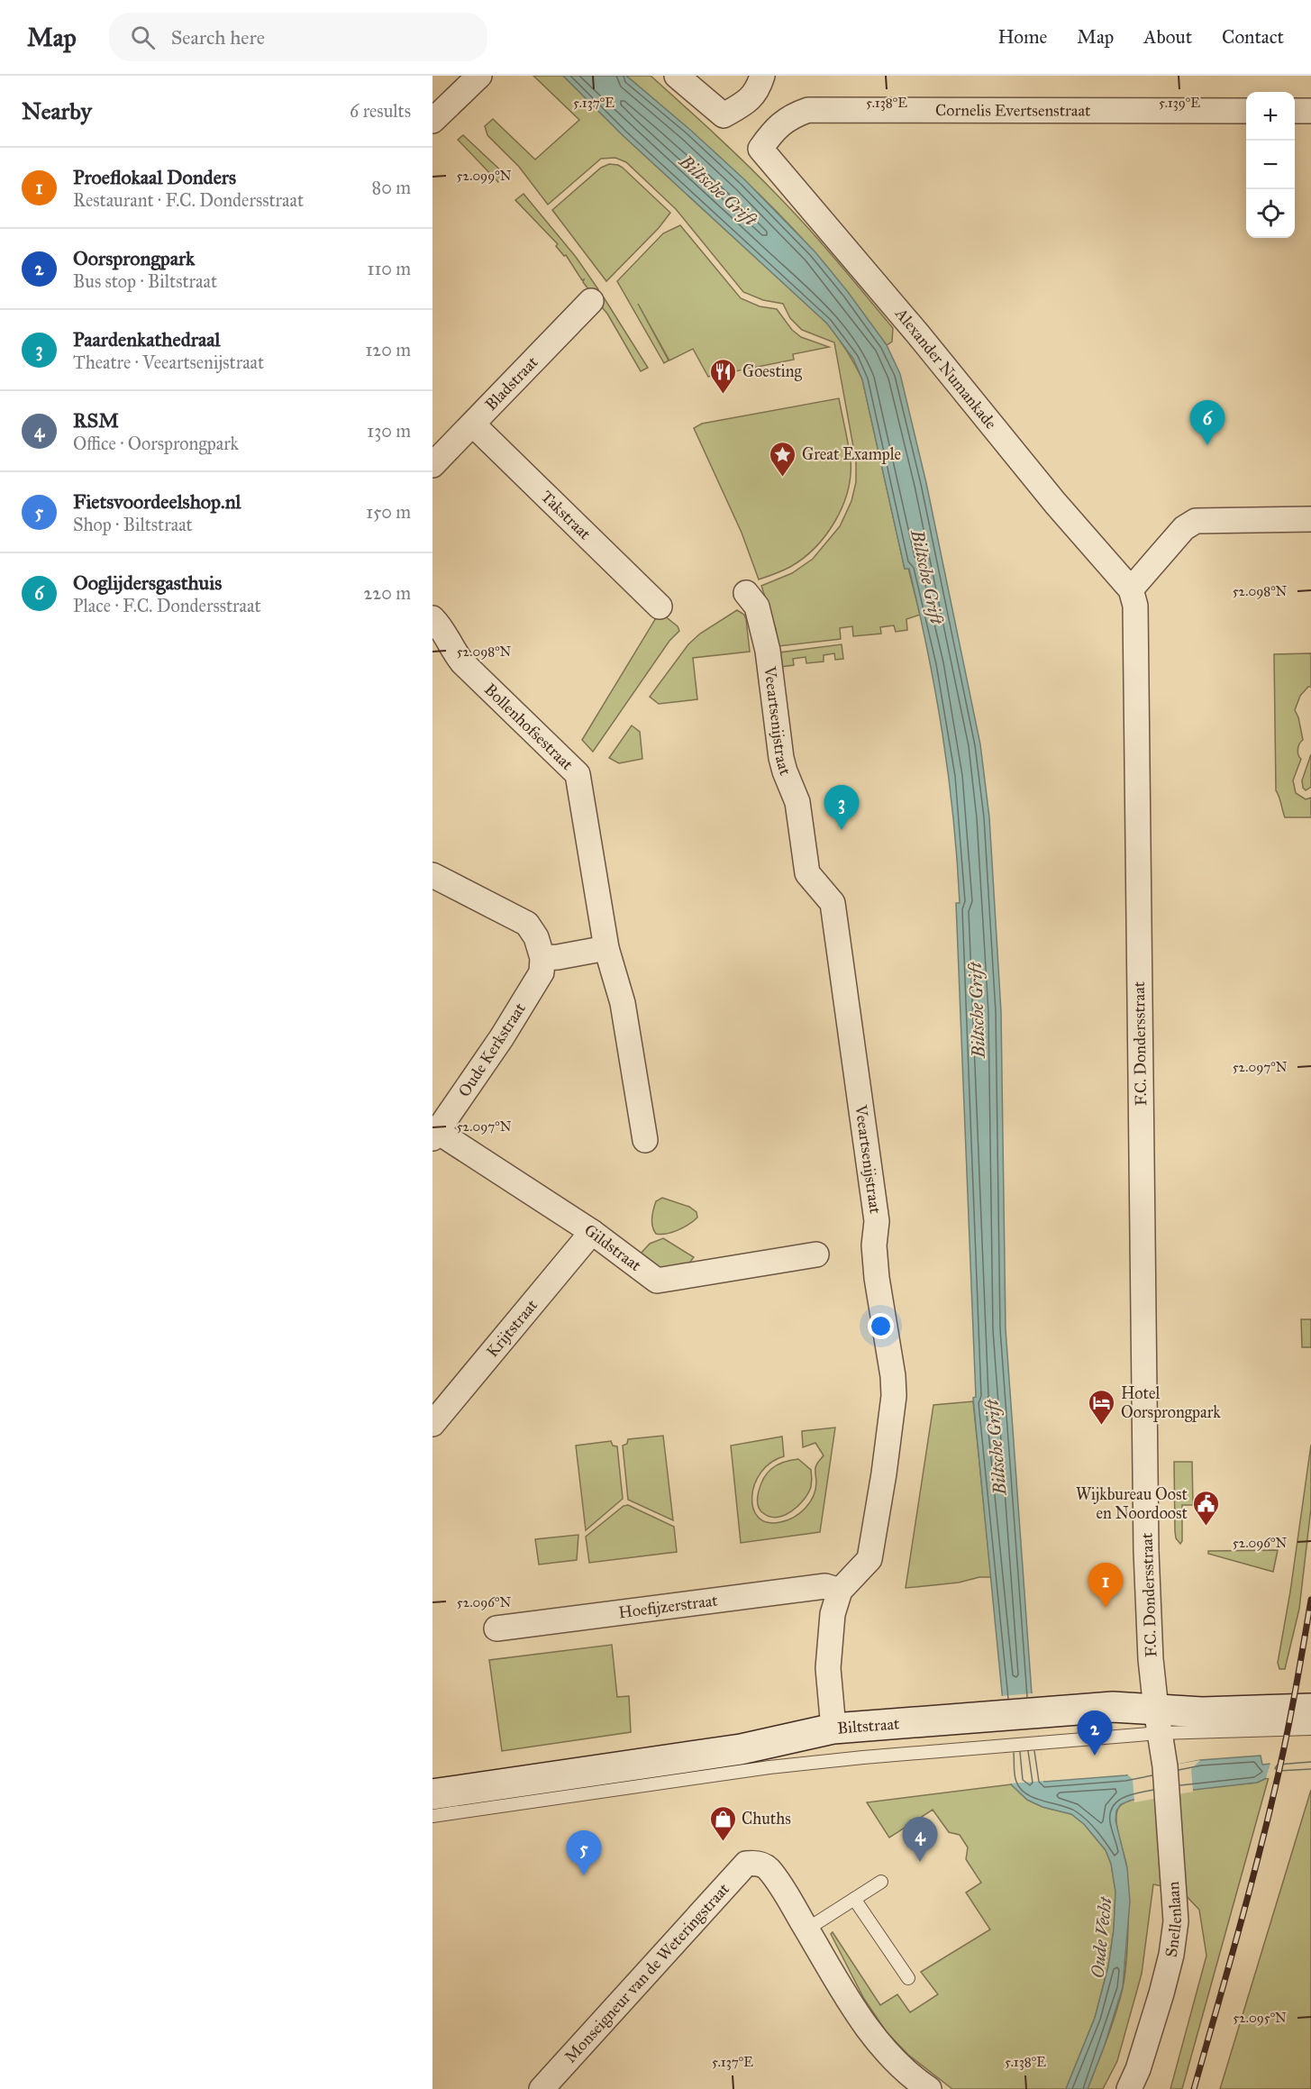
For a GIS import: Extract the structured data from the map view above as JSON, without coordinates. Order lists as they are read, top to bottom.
{
  "streets": {
    "street": [
      "Cornelis Evertsenstraat",
      "Alexander Numankade",
      "Bladstraat",
      "Takstraat",
      "Veeartsenijstraat",
      "Bollenhofsestraat",
      "F.C. Dondersstraat",
      "Oude Kerkstraat",
      "Gildstraat",
      "Krijtstraat",
      "Hoefijzerstraat",
      "Biltstraat",
      "Snellenlaan",
      "Monseigneur van de Weteringstraat"
    ]
  },
  "crossings": [
    ["Cornelis Evertsenstraat", "Alexander Numankade"],
    ["Alexander Numankade", "F.C. Dondersstraat"],
    ["Bladstraat", "Takstraat"],
    ["Veeartsenijstraat", "Hoefijzerstraat"],
    ["Veeartsenijstraat", "Biltstraat"],
    ["F.C. Dondersstraat", "Biltstraat"],
    ["F.C. Dondersstraat", "Snellenlaan"],
    ["Oude Kerkstraat", "Gildstraat"],
    ["Gildstraat", "Krijtstraat"],
    ["Biltstraat", "Snellenlaan"]
  ],
  "water": ["Biltsche Grift", "Oude Vecht"],
  "places": {
    "restaurant": ["Goesting"],
    "place": ["Great Example"],
    "hotel": ["Hotel Oorsprongpark"],
    "public building": ["Wijkbureau Oost en Noordoost"],
    "shop": ["Chuths"]
  },
  "page": {
    "header": "Map",
    "search": "Search here",
    "nav": [
      "Home",
      "Map",
      "About",
      "Contact"
    ],
    "heading": ["Nearby", "6 results"],
    "map_buttons": ["+", "−"],
    "list": [
      {
        "mark": "1",
        "name": "Proeflokaal Donders",
        "note": "Restaurant · F.C. Dondersstraat",
        "value": "80 m"
      },
      {
        "mark": "2",
        "name": "Oorsprongpark",
        "note": "Bus stop · Biltstraat",
        "value": "110 m"
      },
      {
        "mark": "3",
        "name": "Paardenkathedraal",
        "note": "Theatre · Veeartsenijstraat",
        "value": "120 m"
      },
      {
        "mark": "4",
        "name": "RSM",
        "note": "Office · Oorsprongpark",
        "value": "130 m"
      },
      {
        "mark": "5",
        "name": "Fietsvoordeelshop.nl",
        "note": "Shop · Biltstraat",
        "value": "150 m"
      },
      {
        "mark": "6",
        "name": "Ooglijdersgasthuis",
        "note": "Place · F.C. Dondersstraat",
        "value": "220 m"
      }
    ],
    "pins": [
      "6",
      "3",
      "1",
      "2",
      "4",
      "5"
    ]
  },
  "coordinates": [
    "5.137°E",
    "5.138°E",
    "5.139°E",
    "52.099°N",
    "52.098°N",
    "52.097°N",
    "52.096°N",
    "52.095°N"
  ]
}
